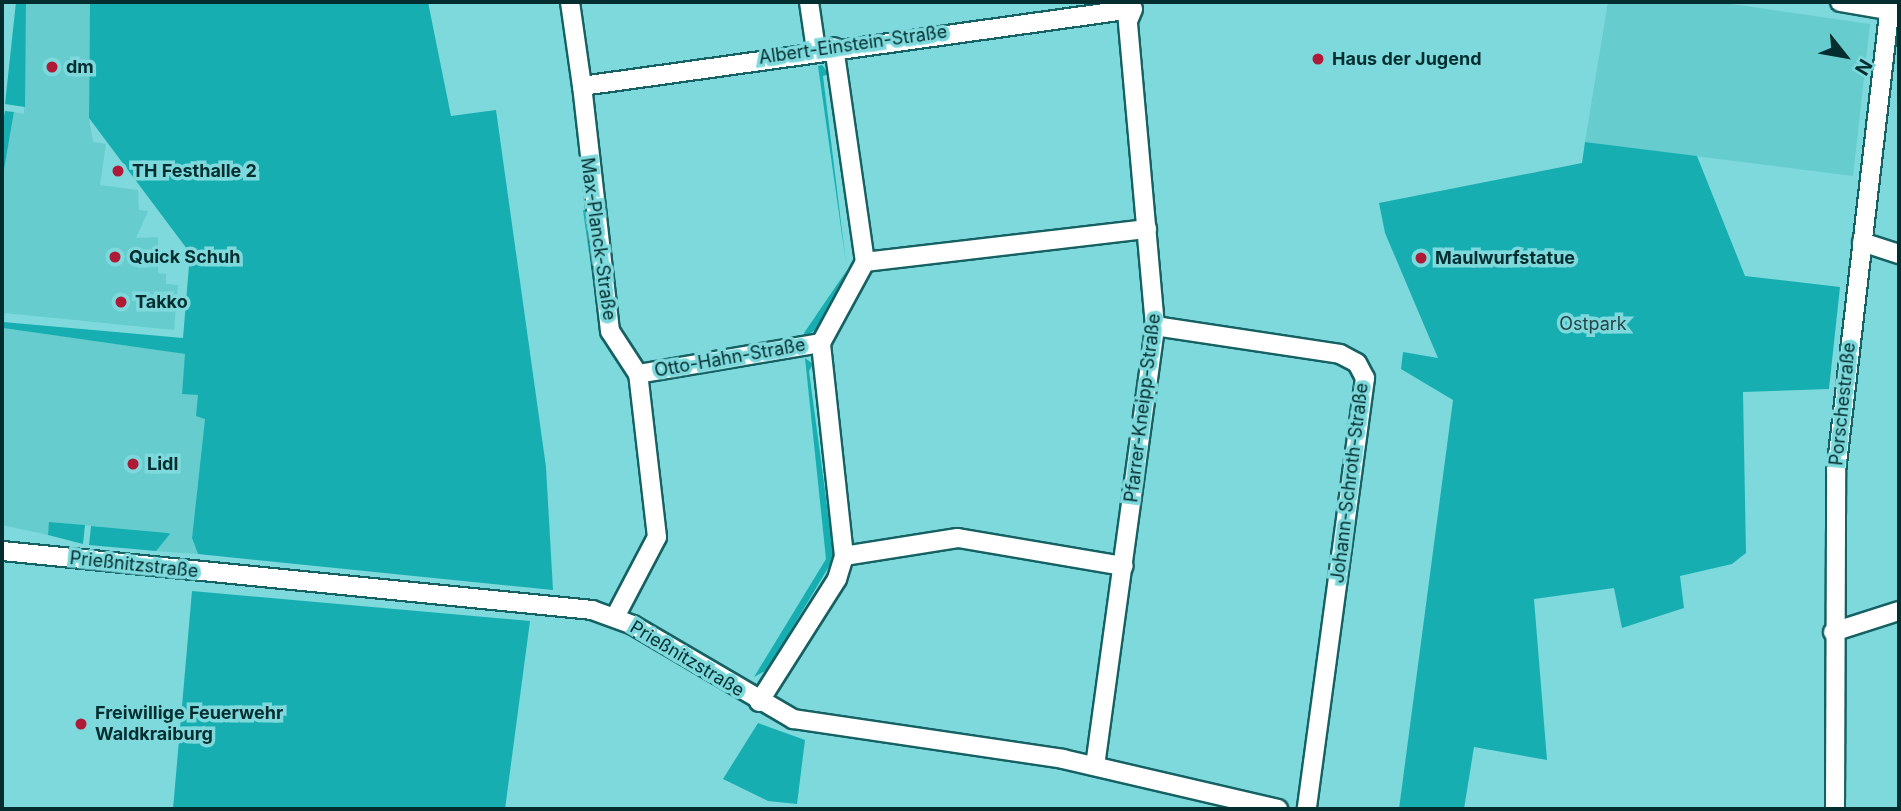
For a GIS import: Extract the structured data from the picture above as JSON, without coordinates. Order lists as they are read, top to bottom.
{
  "streets": {
    "street": [
      "Albert-Einstein-Straße",
      "Max-Planck-Straße",
      "Otto-Hahn-Straße",
      "Porschestraße",
      "Pfarrer-Kneipp-Straße",
      "Johann-Schroth-Straße",
      "Prießnitzstraße"
    ]
  },
  "crossings": [
    ["Albert-Einstein-Straße", "Max-Planck-Straße"],
    ["Albert-Einstein-Straße", "Pfarrer-Kneipp-Straße"],
    ["Max-Planck-Straße", "Otto-Hahn-Straße"],
    ["Max-Planck-Straße", "Prießnitzstraße"],
    ["Pfarrer-Kneipp-Straße", "Johann-Schroth-Straße"],
    ["Pfarrer-Kneipp-Straße", "Prießnitzstraße"]
  ],
  "parks": ["Ostpark"],
  "places": [
    "Haus der Jugend",
    "dm",
    "TH Festhalle 2",
    "Quick Schuh",
    "Maulwurfstatue",
    "Takko",
    "Lidl",
    "Freiwillige Feuerwehr Waldkraiburg"
  ],
  "north": "bottom right"
}
